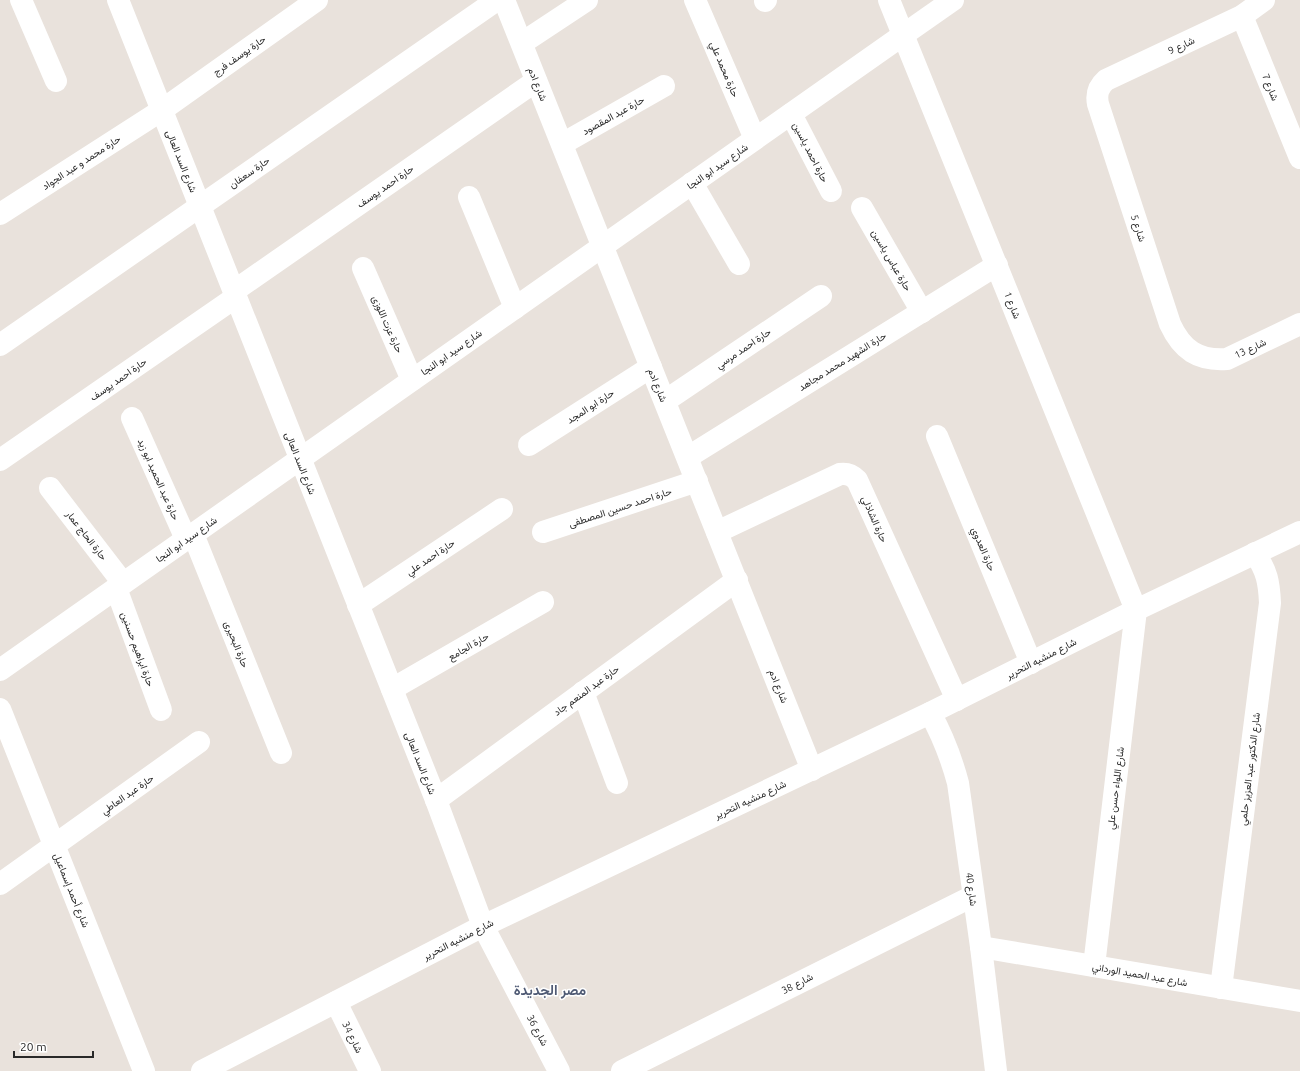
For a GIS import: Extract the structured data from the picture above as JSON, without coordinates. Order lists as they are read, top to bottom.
{
  "streets": {
    "street": [
      "شارع 9",
      "حارة يوسف فرج",
      "حارة محمد علي",
      "شارع ادم",
      "شارع 7",
      "حارة عبد المقصود",
      "حارة احمد ياسين",
      "شارع السد العالى",
      "حارة محمد و عبد الجواد",
      "شارع سيد ابو النجا",
      "حارة سعفان",
      "حارة احمد يوسف",
      "شارع 5",
      "حارة عباس ياسين",
      "شارع 1",
      "حارة عزت اللوزى",
      "حارة احمد مرسي",
      "شارع 13",
      "حارة الشهيد محمد مجاهد",
      "حارة ابو المجد",
      "حارة عبد الحميد ابو زيد",
      "حارة احمد حسين المصطفى",
      "حارة الشاذلي",
      "حارة الحاج عمار",
      "حارة العدوي",
      "حارة احمد علي",
      "حارة البحيرى",
      "حارة الجامع",
      "حارة ابراهيم حسنين",
      "شارع منشيه التحرير",
      "حارة عبد المنعم جاد",
      "شارع الدكتور عبد العزيز حلمي",
      "شارع اللواء حسن علي",
      "حارة عبد العاطي",
      "شارع 40",
      "شارع أحمد إسماعيل",
      "شارع عبد الحميد الورداني",
      "شارع 38",
      "شارع 36",
      "شارع 34"
    ]
  },
  "crossings": [
    ["شارع 9", "شارع 7"],
    ["شارع 9", "شارع 5"],
    ["حارة يوسف فرج", "شارع السد العالى"],
    ["حارة يوسف فرج", "حارة محمد و عبد الجواد"],
    ["حارة محمد علي", "شارع سيد ابو النجا"],
    ["شارع ادم", "حارة عبد المقصود"],
    ["شارع ادم", "شارع سيد ابو النجا"],
    ["شارع ادم", "حارة احمد يوسف"],
    ["شارع ادم", "حارة احمد مرسي"],
    ["شارع ادم", "حارة الشهيد محمد مجاهد"],
    ["شارع ادم", "حارة ابو المجد"],
    ["شارع ادم", "حارة احمد حسين المصطفى"],
    ["شارع ادم", "حارة الشاذلي"],
    ["شارع ادم", "شارع منشيه التحرير"],
    ["شارع ادم", "حارة عبد المنعم جاد"],
    ["حارة احمد ياسين", "شارع سيد ابو النجا"],
    ["شارع السد العالى", "حارة محمد و عبد الجواد"],
    ["شارع السد العالى", "شارع سيد ابو النجا"],
    ["شارع السد العالى", "حارة سعفان"],
    ["شارع السد العالى", "حارة احمد يوسف"],
    ["شارع السد العالى", "حارة احمد علي"],
    ["شارع السد العالى", "حارة الجامع"],
    ["شارع السد العالى", "شارع منشيه التحرير"],
    ["شارع السد العالى", "حارة عبد المنعم جاد"],
    ["شارع السد العالى", "شارع 36"],
    ["شارع سيد ابو النجا", "شارع 1"],
    ["شارع سيد ابو النجا", "حارة عزت اللوزى"],
    ["شارع سيد ابو النجا", "حارة عبد الحميد ابو زيد"],
    ["شارع سيد ابو النجا", "حارة الحاج عمار"],
    ["شارع سيد ابو النجا", "حارة البحيرى"],
    ["شارع سيد ابو النجا", "حارة ابراهيم حسنين"],
    ["شارع 5", "شارع 13"],
    ["حارة عباس ياسين", "حارة الشهيد محمد مجاهد"],
    ["شارع 1", "حارة الشهيد محمد مجاهد"],
    ["شارع 1", "شارع منشيه التحرير"],
    ["شارع 1", "شارع اللواء حسن علي"],
    ["حارة عبد الحميد ابو زيد", "حارة البحيرى"],
    ["حارة الشاذلي", "شارع منشيه التحرير"],
    ["حارة الحاج عمار", "حارة ابراهيم حسنين"],
    ["حارة العدوي", "شارع منشيه التحرير"],
    ["شارع منشيه التحرير", "شارع الدكتور عبد العزيز حلمي"],
    ["شارع منشيه التحرير", "شارع اللواء حسن علي"],
    ["شارع منشيه التحرير", "شارع 40"],
    ["شارع منشيه التحرير", "شارع 36"],
    ["شارع منشيه التحرير", "شارع 34"],
    ["شارع الدكتور عبد العزيز حلمي", "شارع عبد الحميد الورداني"],
    ["شارع اللواء حسن علي", "شارع عبد الحميد الورداني"],
    ["حارة عبد العاطي", "شارع أحمد إسماعيل"],
    ["شارع 40", "شارع عبد الحميد الورداني"],
    ["شارع 40", "شارع 38"]
  ],
  "districts": ["مصر الجديدة"],
  "scale_bar": "20 m"
}
